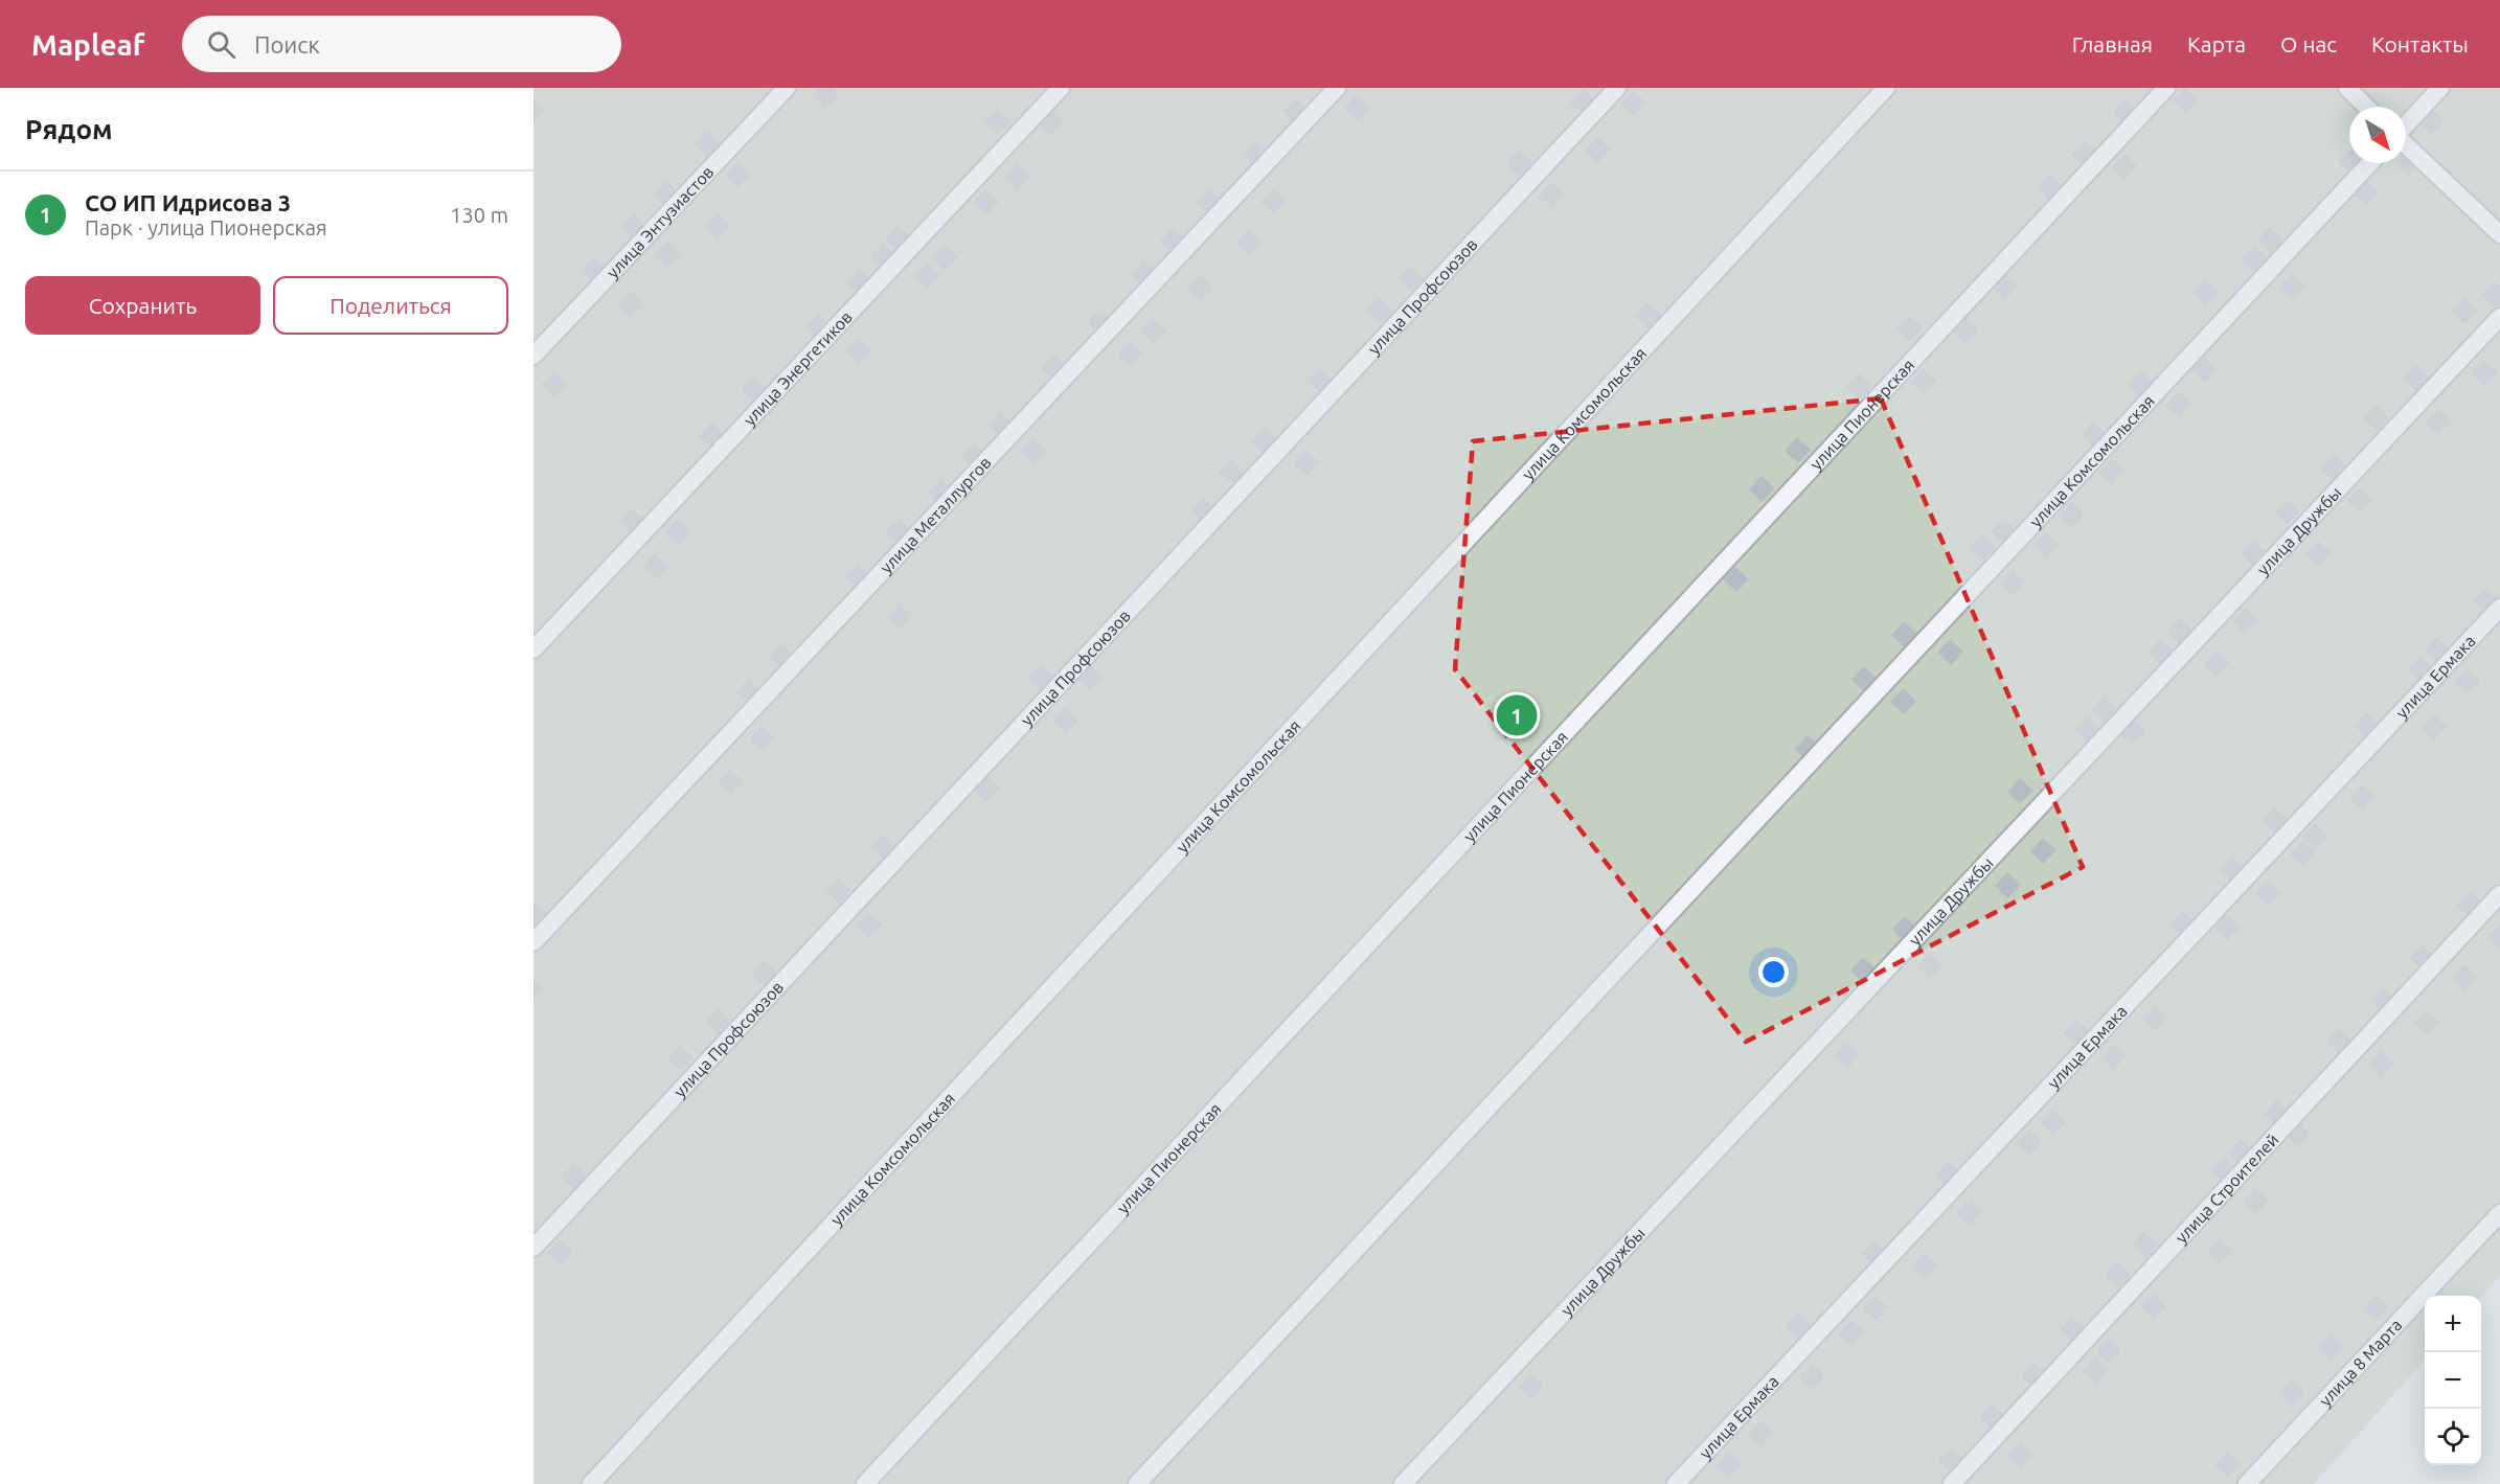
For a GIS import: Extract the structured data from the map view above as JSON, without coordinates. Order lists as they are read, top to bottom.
{
  "streets": {
    "street": [
      "улица Энтузиастов",
      "улица Профсоюзов",
      "улица Энергетиков",
      "улица Комсомольская",
      "улица Пионерская",
      "улица Металлургов",
      "улица Дружбы",
      "улица Ермака",
      "улица Строителей",
      "улица 8 Марта"
    ]
  },
  "north": "bottom right",
  "page": {
    "header": "Mapleaf",
    "search": "Поиск",
    "nav": [
      "Главная",
      "Карта",
      "О нас",
      "Контакты"
    ],
    "heading": "Рядом",
    "list": [
      {
        "mark": "1",
        "name": "СО ИП Идрисова 3",
        "note": "Парк · улица Пионерская",
        "value": "130 m"
      }
    ],
    "buttons": ["Сохранить", "Поделиться"],
    "pins": "1",
    "map_buttons": ["+", "−"]
  }
}
